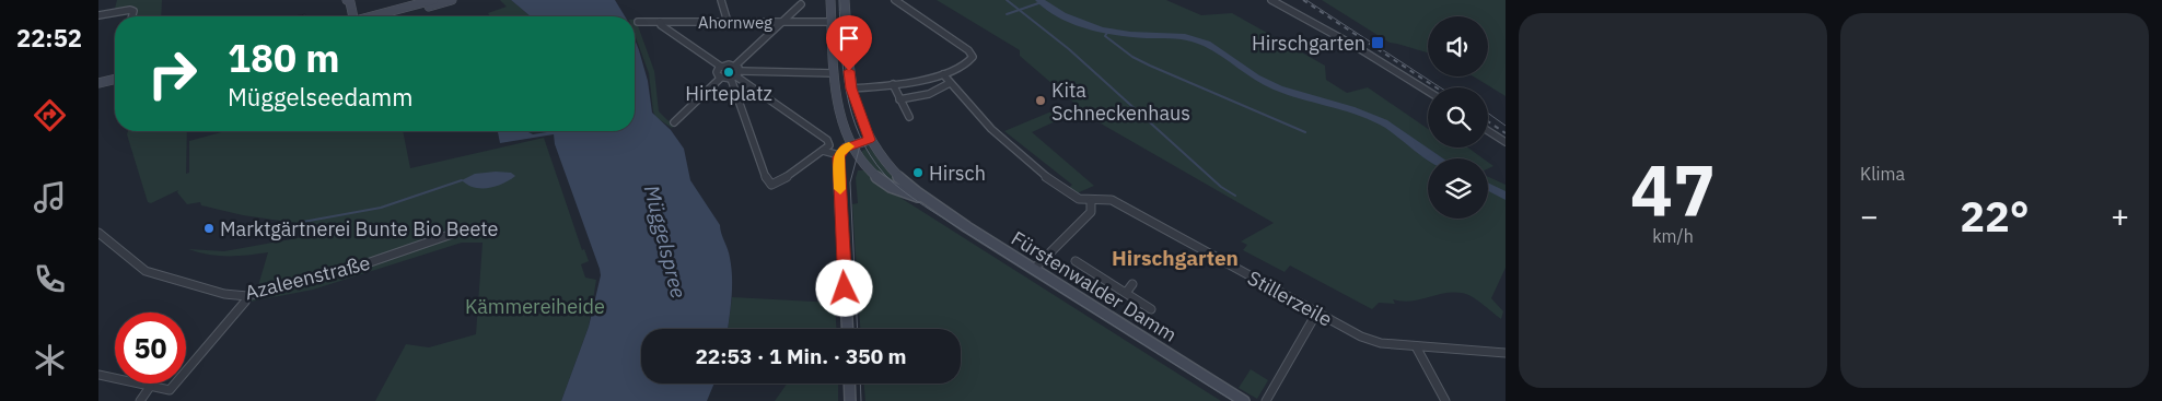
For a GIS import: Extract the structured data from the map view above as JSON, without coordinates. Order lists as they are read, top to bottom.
{
  "streets": {
    "main road": ["Fürstenwalder Damm"],
    "street": ["Ahornweg", "Azaleenstraße", "Stillerzeile"]
  },
  "crossings": [
    ["Ahornweg", "Fürstenwalder Damm"]
  ],
  "districts": ["Hirschgarten"],
  "water": ["Müggelspree"],
  "parks": ["Kämmereiheide"],
  "places": {
    "transit": ["Hirschgarten"],
    "other": [
      "Hirteplatz",
      "Kita Schneckenhaus",
      "Hirsch",
      "Marktgärtnerei Bunte Bio Beete"
    ]
  },
  "page": {
    "tabs": "22:52",
    "tile": [
      ["47", "km/h"],
      "Klima"
    ],
    "turn": ["180 m", "Müggelseedamm"],
    "heat": ["−", "22°", "+"],
    "limit": "50",
    "trip": "22:53 · 1 Min. · 350 m"
  }
}
